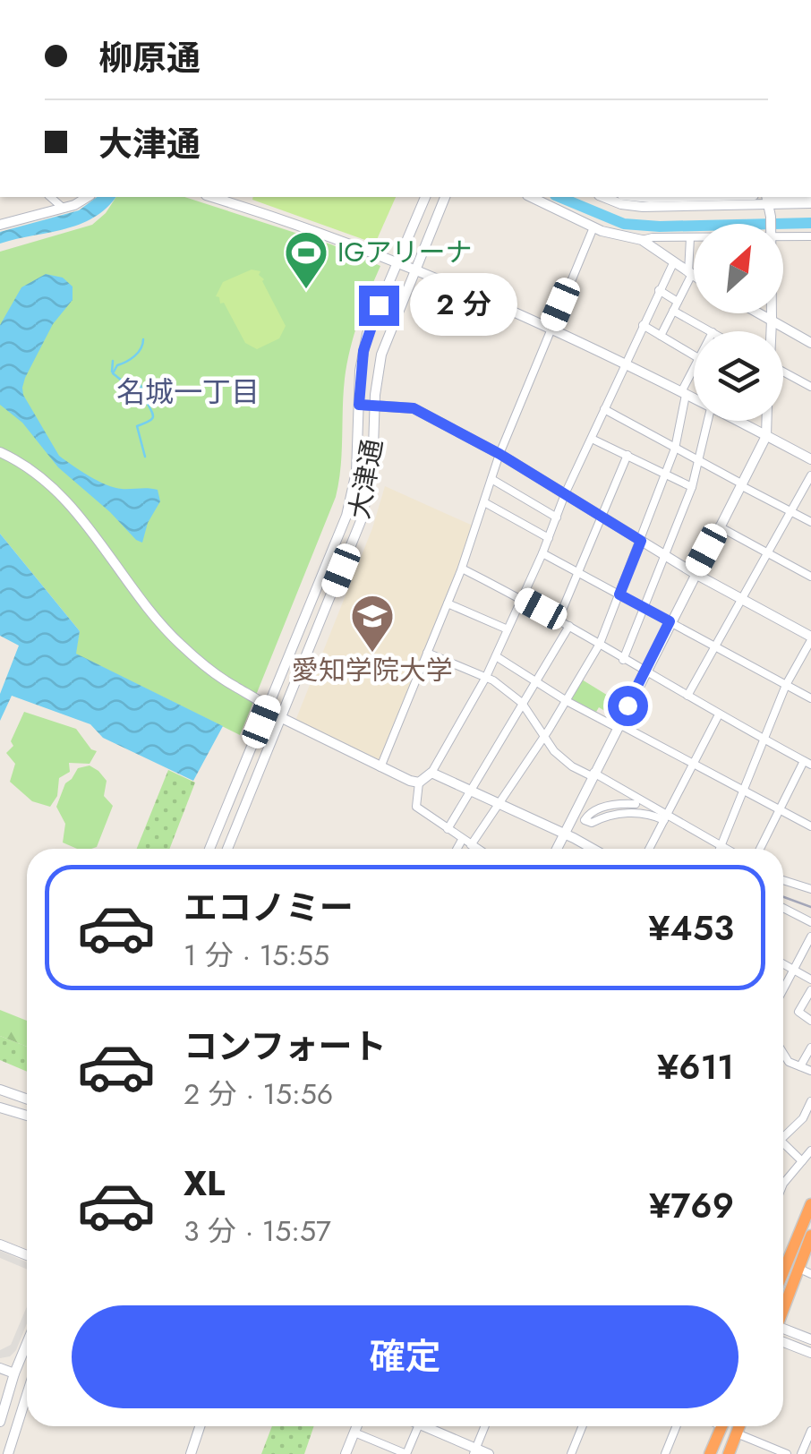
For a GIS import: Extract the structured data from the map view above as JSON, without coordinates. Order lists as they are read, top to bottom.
{
  "streets": {
    "street": ["大津通"]
  },
  "districts": ["名城一丁目"],
  "places": {
    "sports": ["IGアリーナ"],
    "school or university": ["愛知学院大学"]
  },
  "north": "top right",
  "page": {
    "banner": ["柳原通", "大津通"],
    "bubble": "2 分",
    "list": [
      {
        "name": "エコノミー",
        "note": "1 分 · 15:55",
        "value": "¥453"
      },
      {
        "name": "コンフォート",
        "note": "2 分 · 15:56",
        "value": "¥611"
      },
      {
        "name": "XL",
        "note": "3 分 · 15:57",
        "value": "¥769"
      }
    ],
    "buttons": "確定"
  }
}
